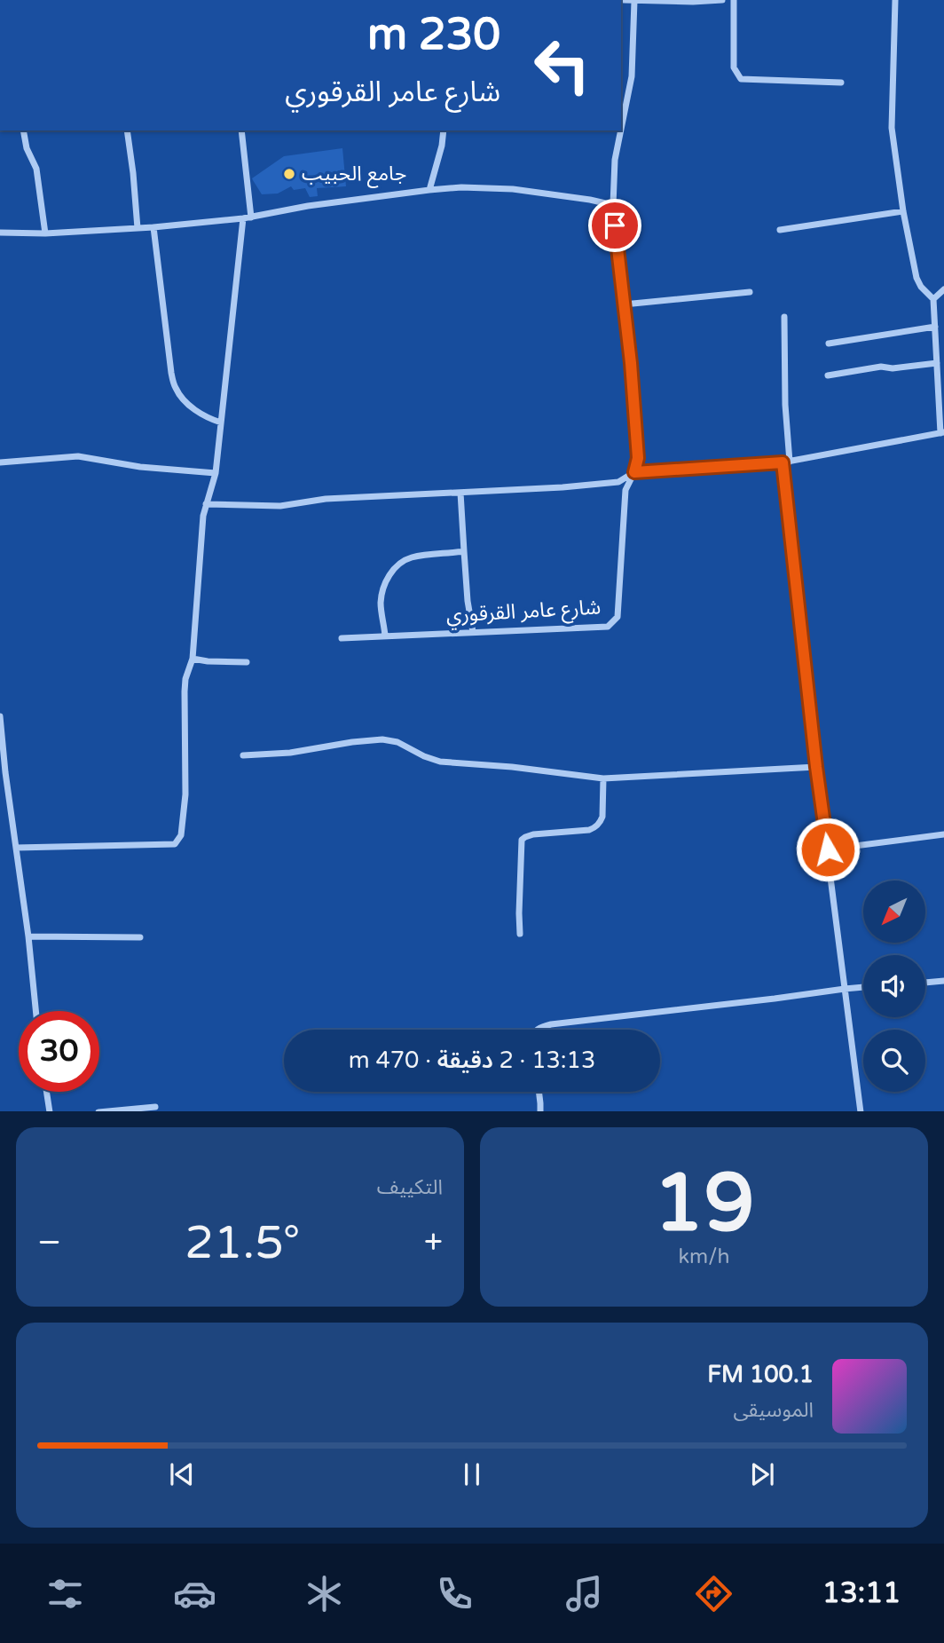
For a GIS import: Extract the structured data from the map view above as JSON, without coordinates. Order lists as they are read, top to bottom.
{
  "streets": {
    "street": ["شارع عامر القرقوري"]
  },
  "places": ["جامع الحبيب"],
  "north": "bottom left",
  "page": {
    "turn": ["230 m", "شارع عامر القرقوري"],
    "limit": "30",
    "trip": "13:13 · 2 دقيقة · 470 m",
    "tile": [
      ["19", "km/h"],
      "التكييف"
    ],
    "heat": ["−", "21.5°", "+"],
    "song": ["100.1 FM", "الموسيقى"],
    "tabs": "13:11"
  }
}
